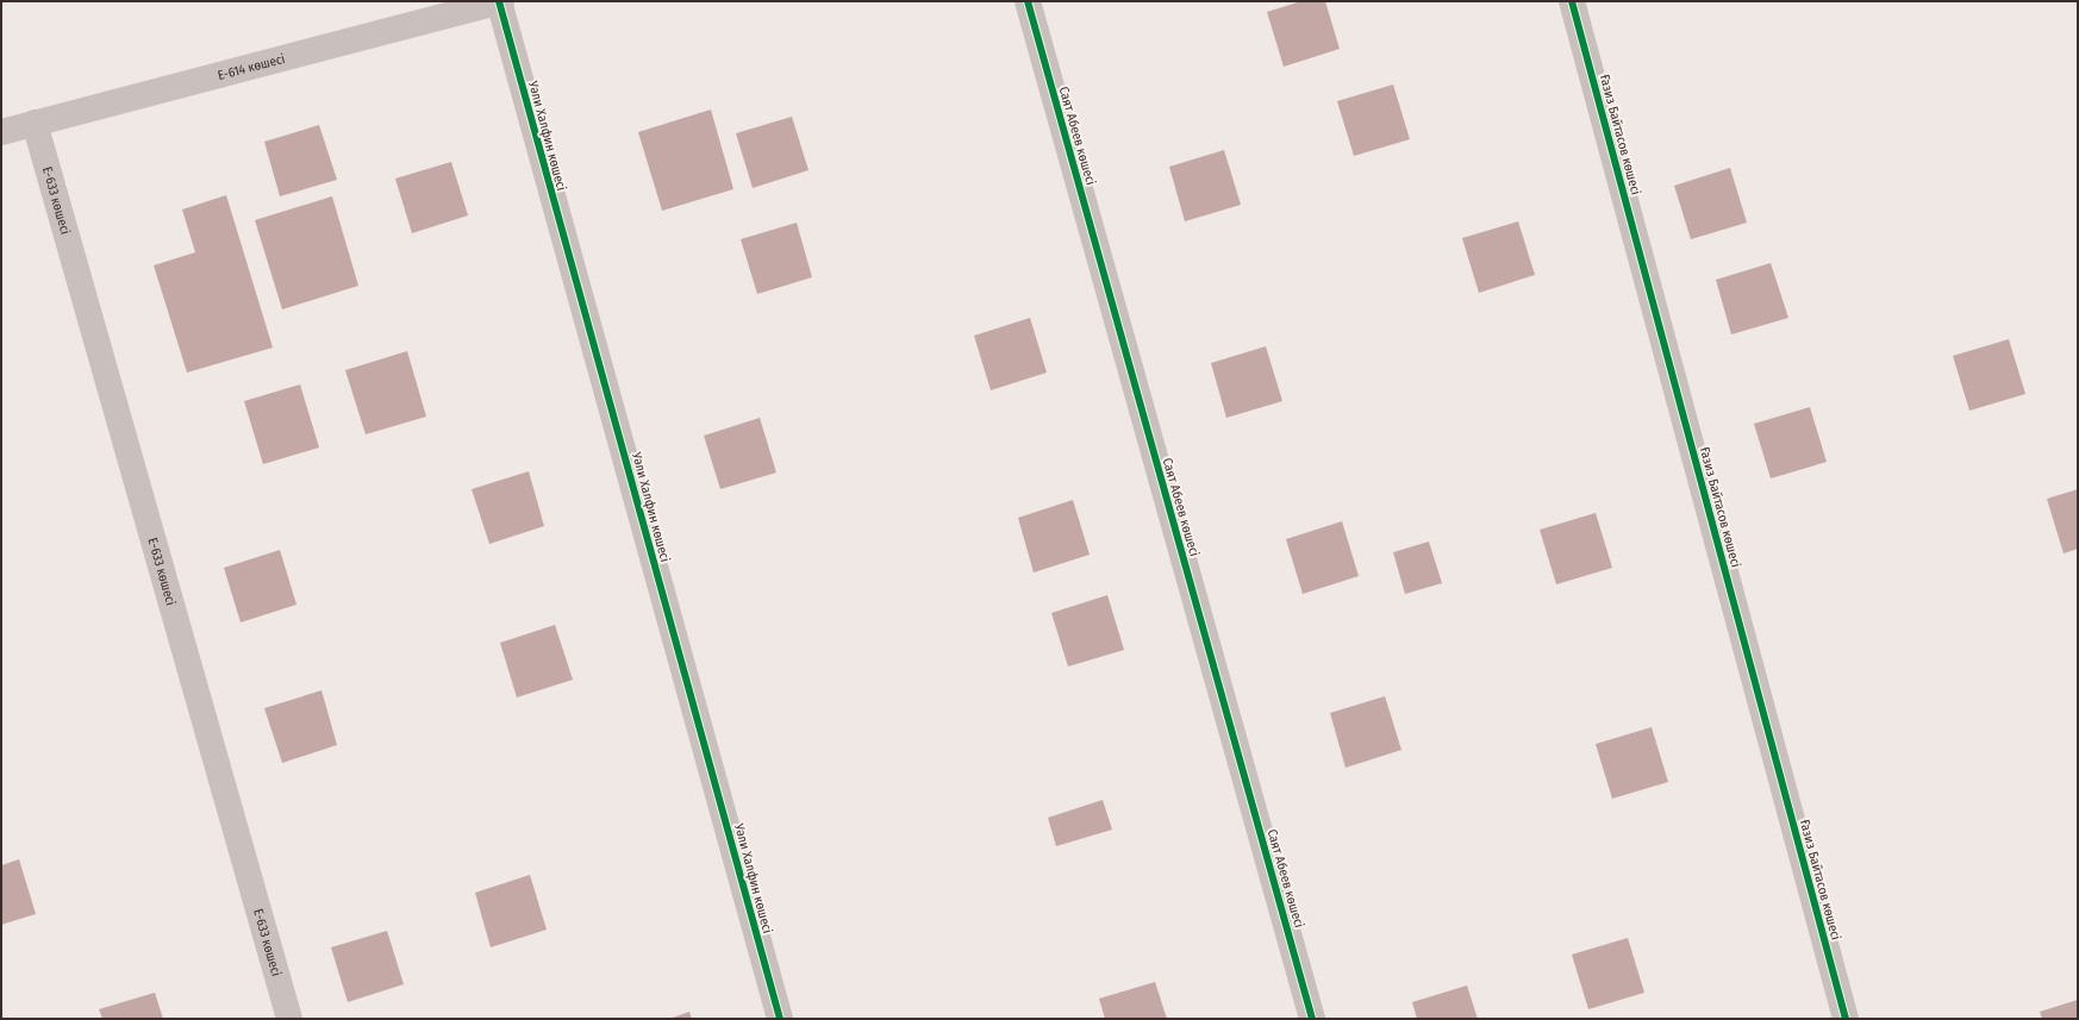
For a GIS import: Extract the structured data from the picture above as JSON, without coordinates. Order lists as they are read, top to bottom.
{
  "streets": {
    "street": [
      "Е-614 көшесі",
      "Ғазиз Байтасов көшесі",
      "Уәли Халфин көшесі",
      "Саят Абеев көшесі",
      "Е-633 көшесі"
    ]
  },
  "crossings": [
    ["Е-614 көшесі", "Уәли Халфин көшесі"],
    ["Е-614 көшесі", "Е-633 көшесі"]
  ]
}
